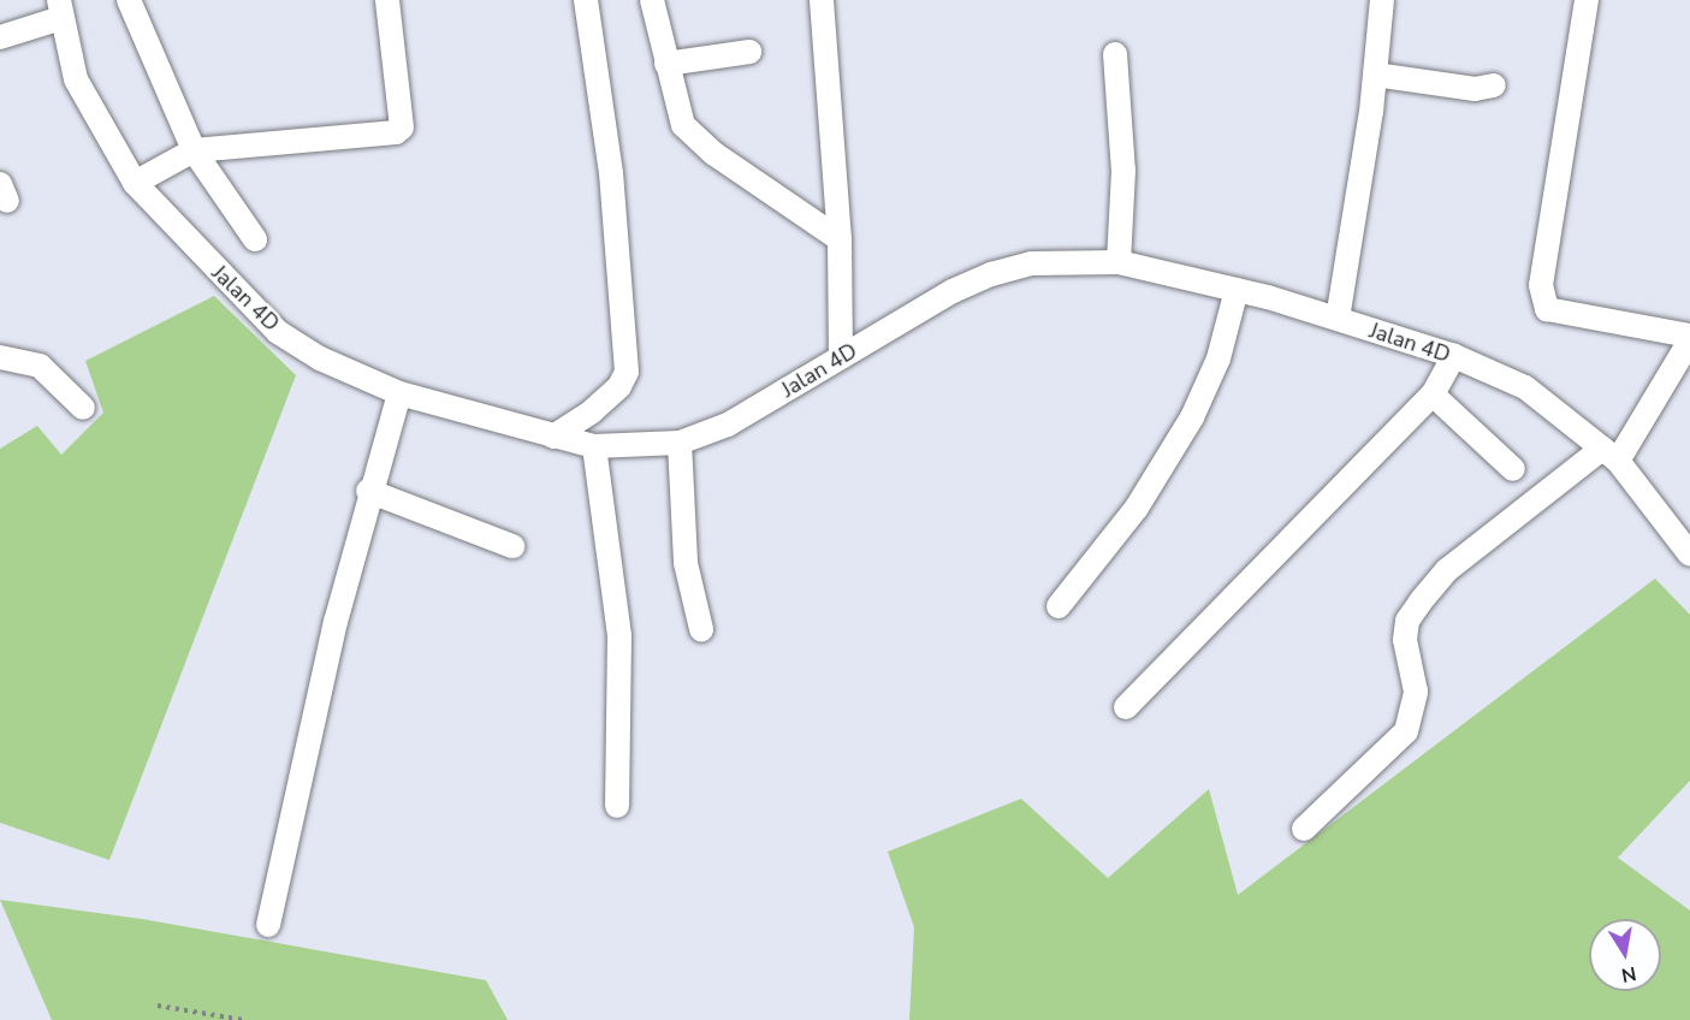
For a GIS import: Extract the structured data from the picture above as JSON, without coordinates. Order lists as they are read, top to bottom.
{
  "streets": {
    "street": ["Jalan 4D"]
  },
  "north": "bottom"
}
